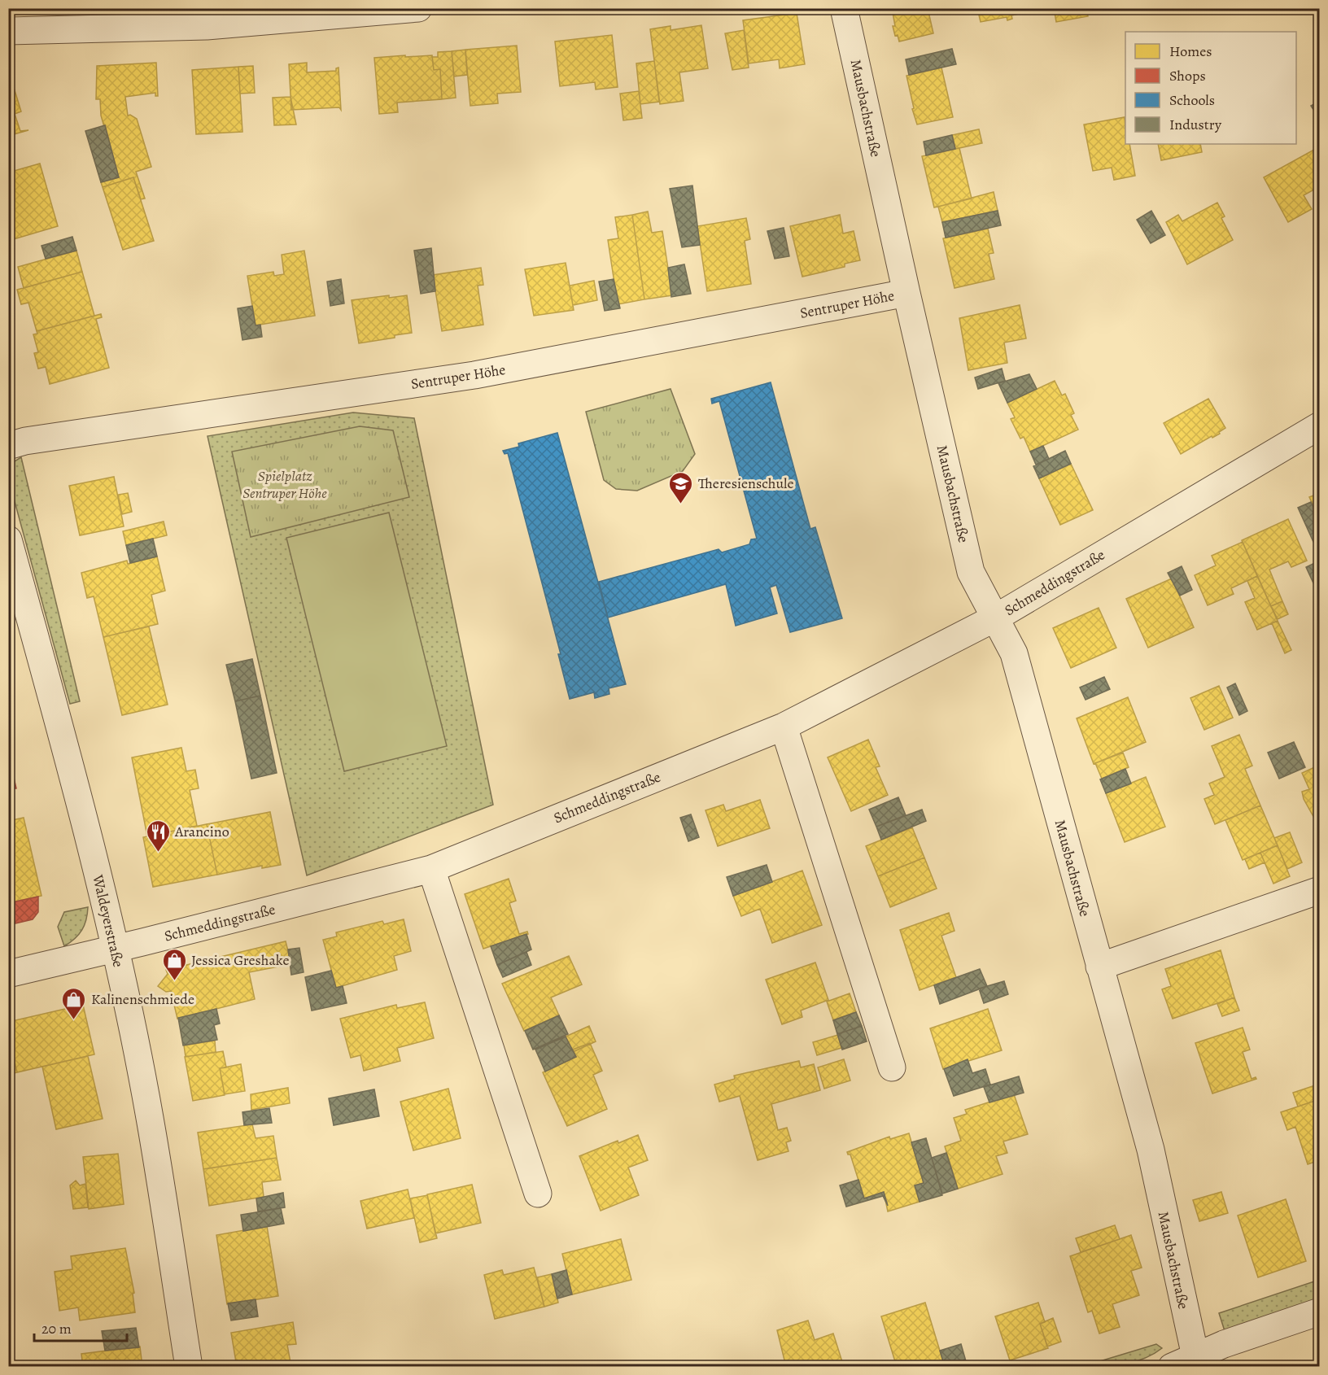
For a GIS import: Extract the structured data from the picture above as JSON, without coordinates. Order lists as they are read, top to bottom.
{
  "streets": {
    "street": [
      "Mausbachstraße",
      "Sentruper Höhe",
      "Schmeddingstraße",
      "Waldeyerstraße"
    ]
  },
  "crossings": [
    ["Mausbachstraße", "Sentruper Höhe"],
    ["Mausbachstraße", "Schmeddingstraße"],
    ["Schmeddingstraße", "Waldeyerstraße"]
  ],
  "parks": ["Spielplatz Sentruper Höhe"],
  "places": {
    "school or university": ["Theresienschule"],
    "restaurant": ["Arancino"],
    "shop": ["Jessica Greshake", "Kalinenschmiede"]
  },
  "legend": [
    "Homes",
    "Shops",
    "Schools",
    "Industry"
  ],
  "scale_bar": "20 m"
}
